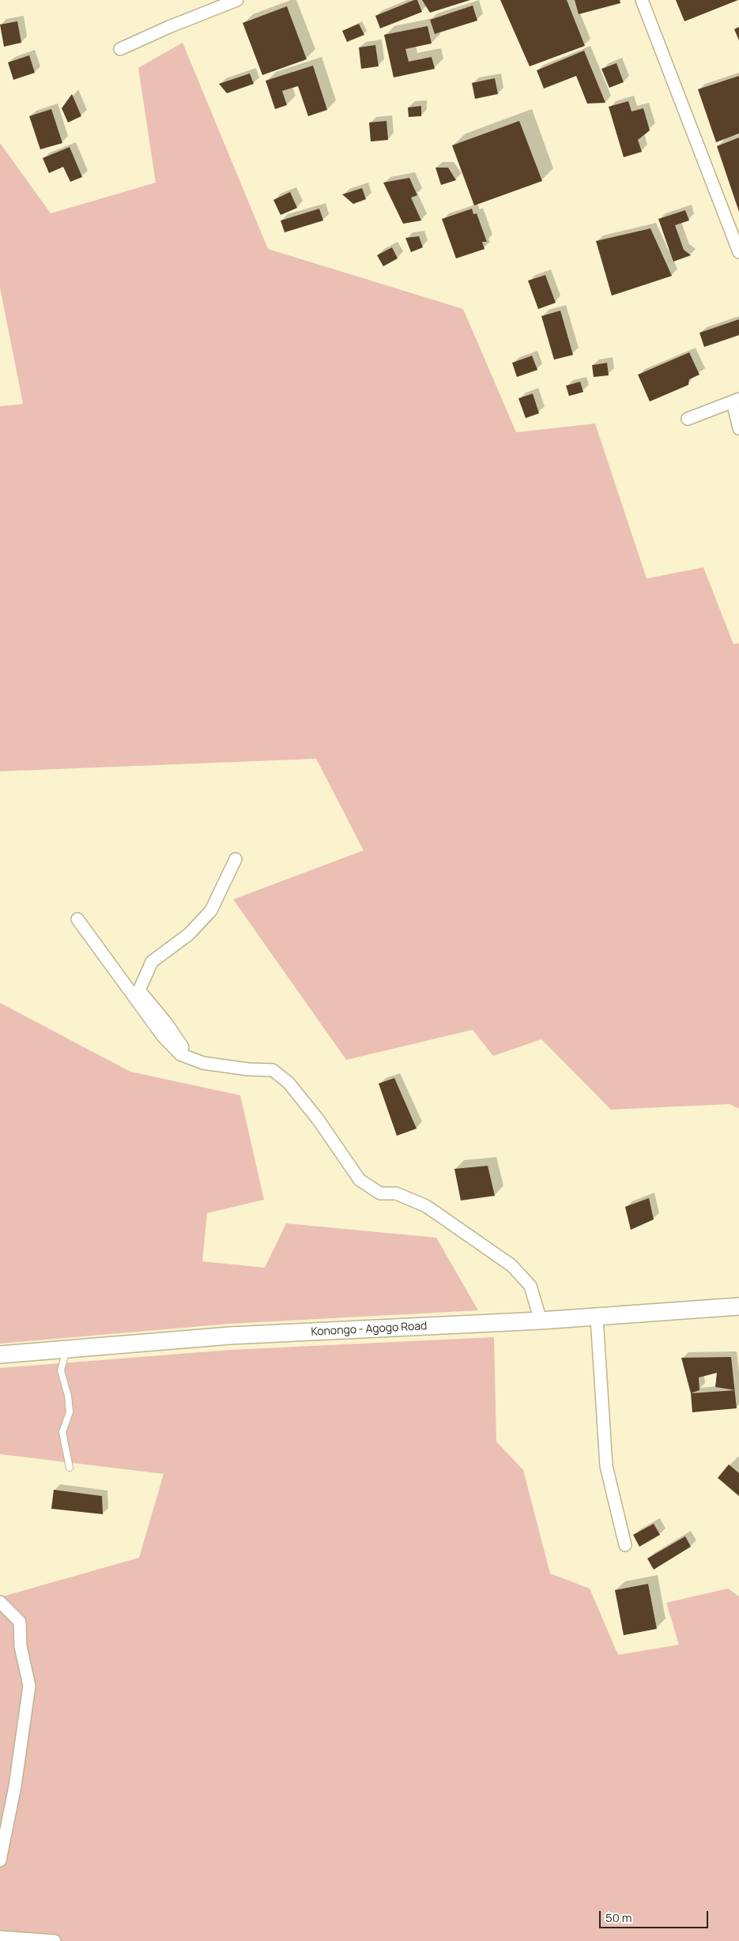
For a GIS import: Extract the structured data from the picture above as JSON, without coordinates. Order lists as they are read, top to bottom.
{
  "streets": {
    "main road": ["Konongo - Agogo Road"]
  },
  "scale_bar": "50 m"
}
